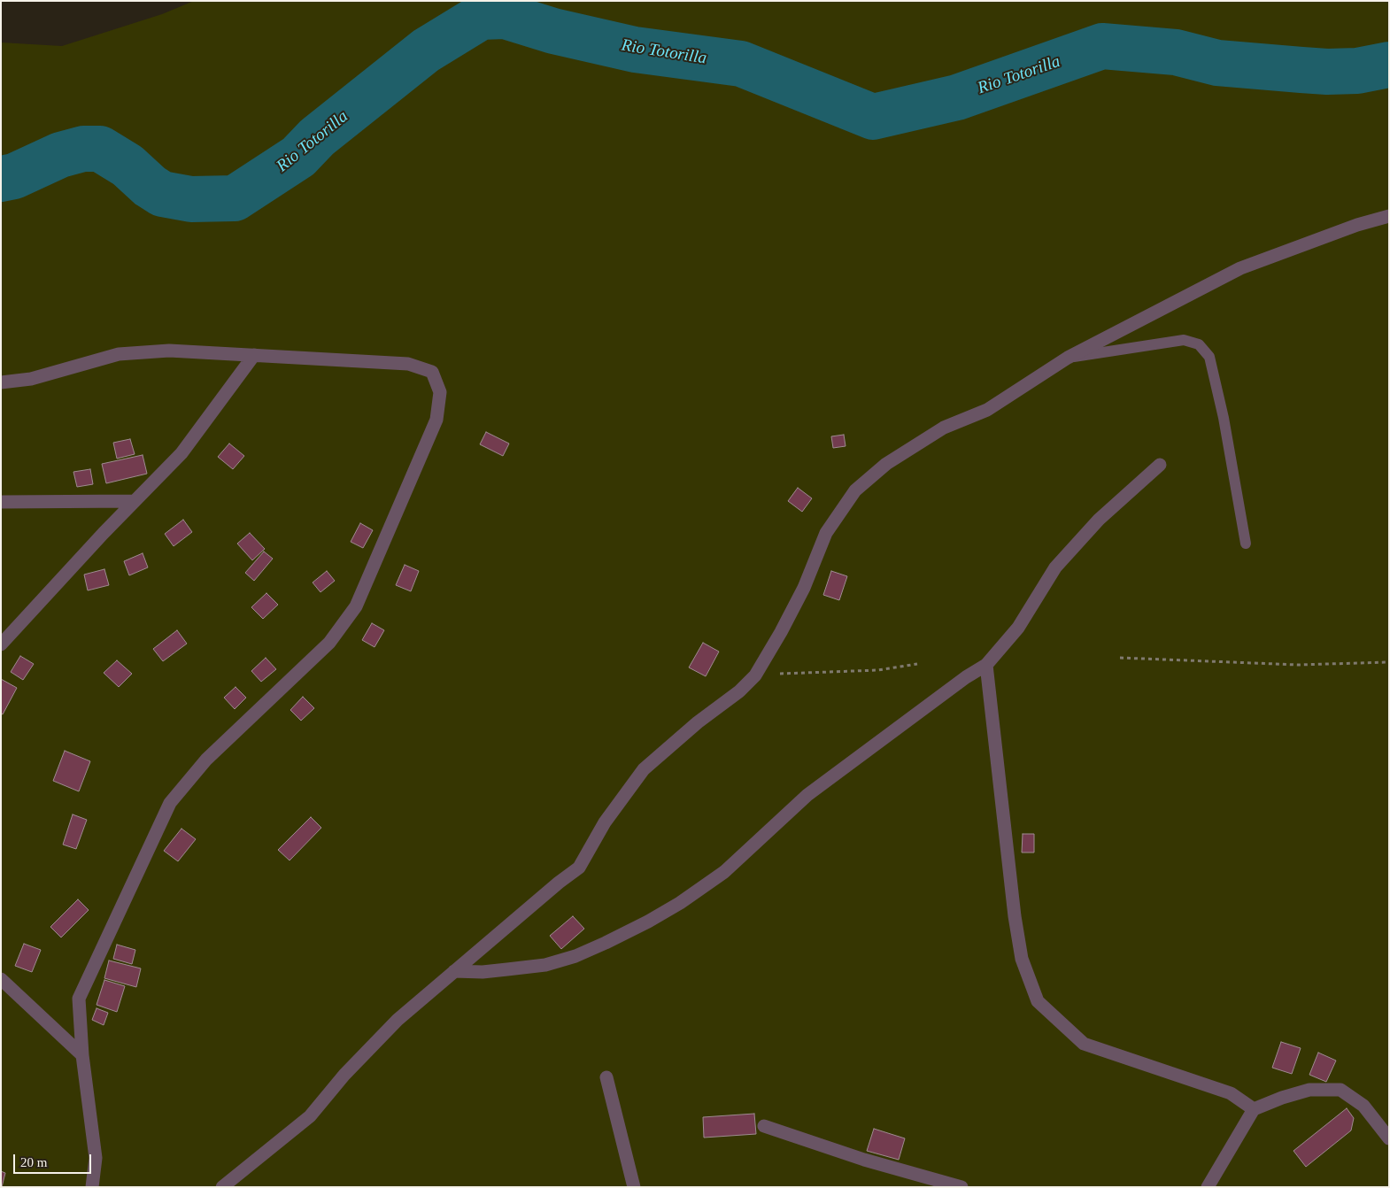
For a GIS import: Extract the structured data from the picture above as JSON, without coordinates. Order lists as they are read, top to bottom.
{
  "water": ["Rio Totorilla"],
  "scale_bar": "20 m"
}
